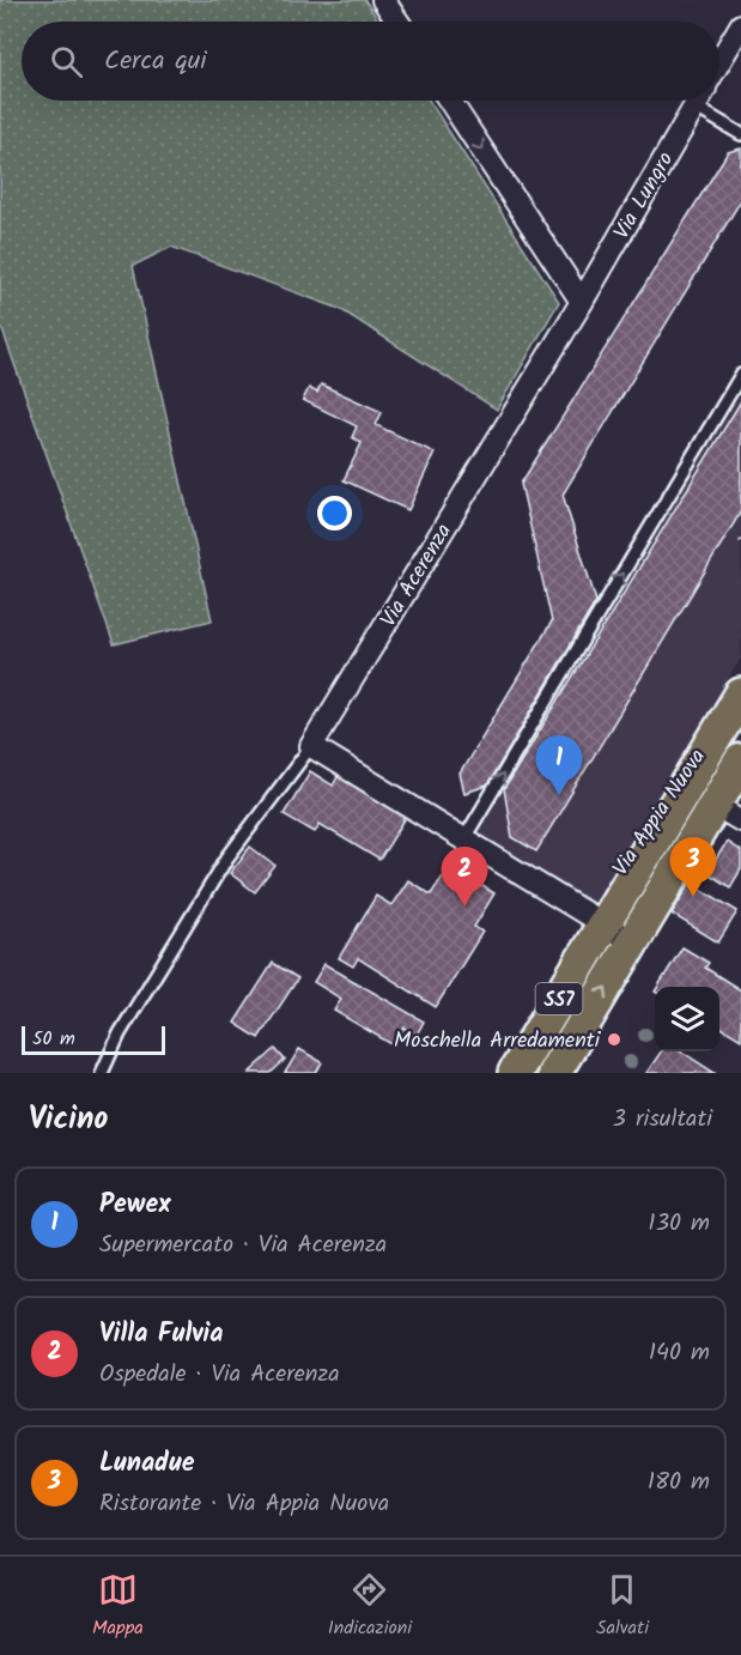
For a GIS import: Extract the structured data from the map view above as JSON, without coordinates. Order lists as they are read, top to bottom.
{
  "streets": {
    "main road": ["Via Appia Nuova", "SS7"],
    "street": ["Via Lungro", "Via Acerenza"]
  },
  "crossings": [
    ["Via Lungro", "Via Acerenza"]
  ],
  "places": ["Moschella Arredamenti"],
  "scale_bar": "50 m",
  "page": {
    "search": "Cerca qui",
    "pins": ["1", "3", "2"],
    "scale": "50 m",
    "heading": ["Vicino", "3 risultati"],
    "list": [
      {
        "mark": "1",
        "name": "Pewex",
        "note": "Supermercato · Via Acerenza",
        "value": "130 m"
      },
      {
        "mark": "2",
        "name": "Villa Fulvia",
        "note": "Ospedale · Via Acerenza",
        "value": "140 m"
      },
      {
        "mark": "3",
        "name": "Lunadue",
        "note": "Ristorante · Via Appia Nuova",
        "value": "180 m"
      }
    ],
    "nav": ["Mappa", "Indicazioni", "Salvati"]
  }
}
